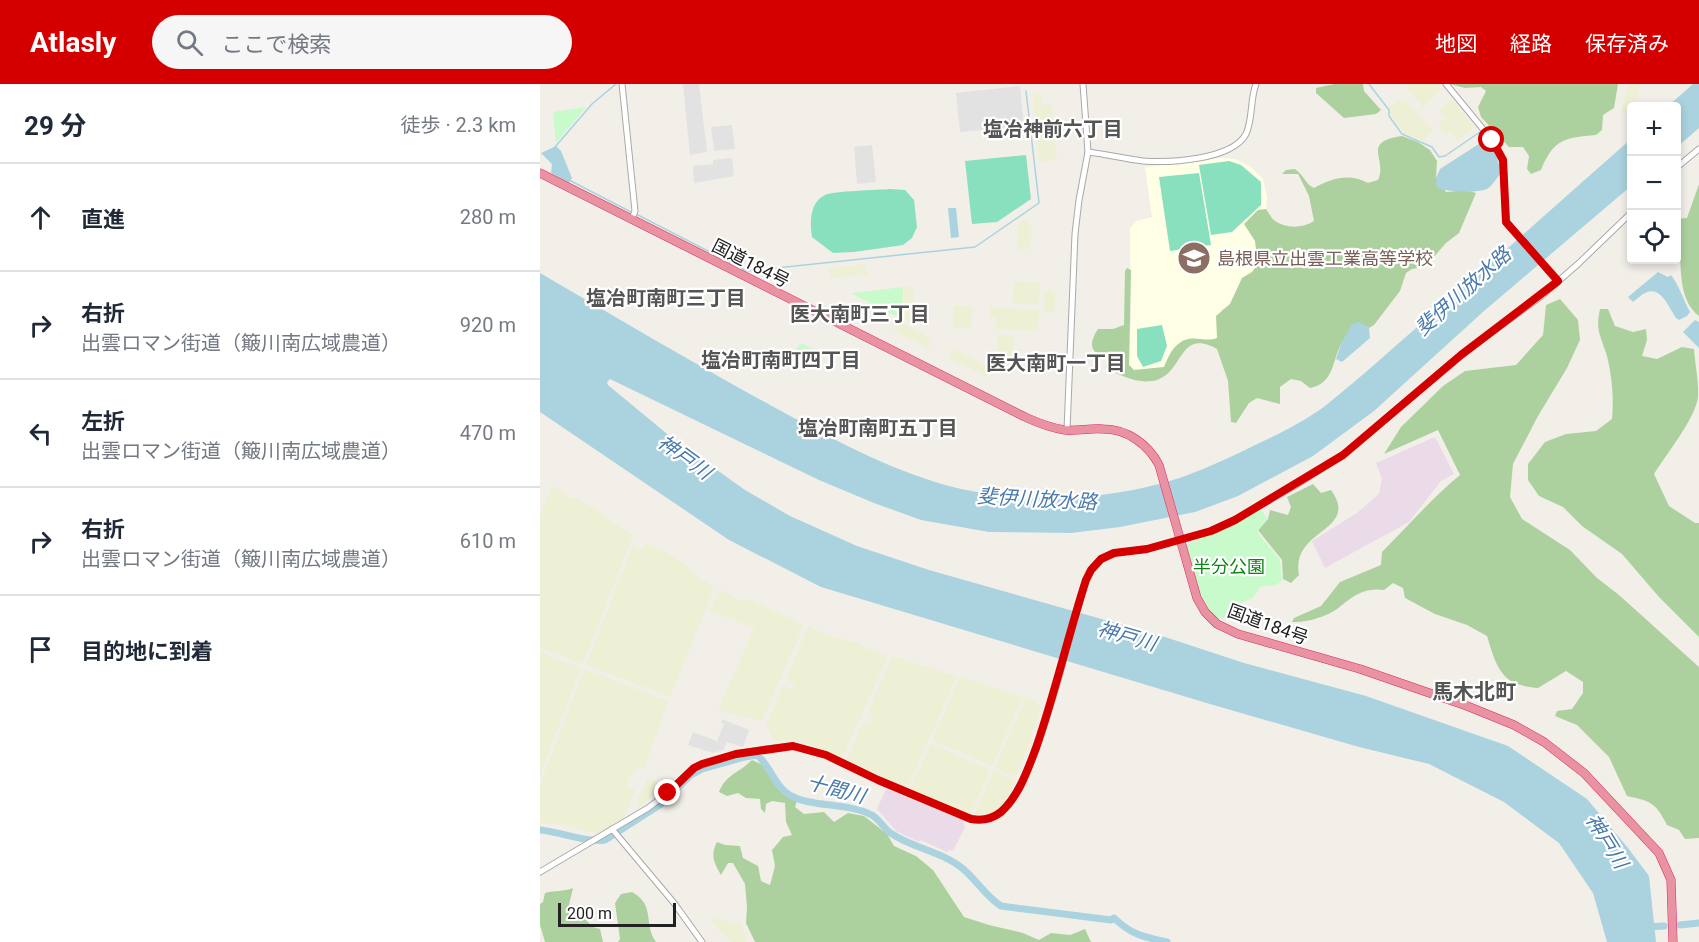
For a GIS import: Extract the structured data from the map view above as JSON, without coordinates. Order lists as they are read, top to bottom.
{
  "streets": {
    "highway": ["国道184号"]
  },
  "districts": [
    "塩冶神前六丁目",
    "塩冶町南町三丁目",
    "医大南町三丁目",
    "塩冶町南町四丁目",
    "医大南町一丁目",
    "塩冶町南町五丁目",
    "馬木北町"
  ],
  "water": ["斐伊川放水路", "神戸川", "十間川"],
  "parks": ["半分公園"],
  "places": {
    "school or university": ["島根県立出雲工業高等学校"]
  },
  "scale_bar": "200 m",
  "page": {
    "header": "Atlasly",
    "search": "ここで検索",
    "nav": ["地図", "経路", "保存済み"],
    "heading": ["29 分", "徒歩 · 2.3 km"],
    "map_buttons": ["+", "−"],
    "list": [
      ["直進", "280 m"],
      ["右折", "出雲ロマン街道（簸川南広域農道）", "920 m"],
      ["左折", "出雲ロマン街道（簸川南広域農道）", "470 m"],
      ["右折", "出雲ロマン街道（簸川南広域農道）", "610 m"],
      "目的地に到着"
    ],
    "scale": "200 m"
  }
}
